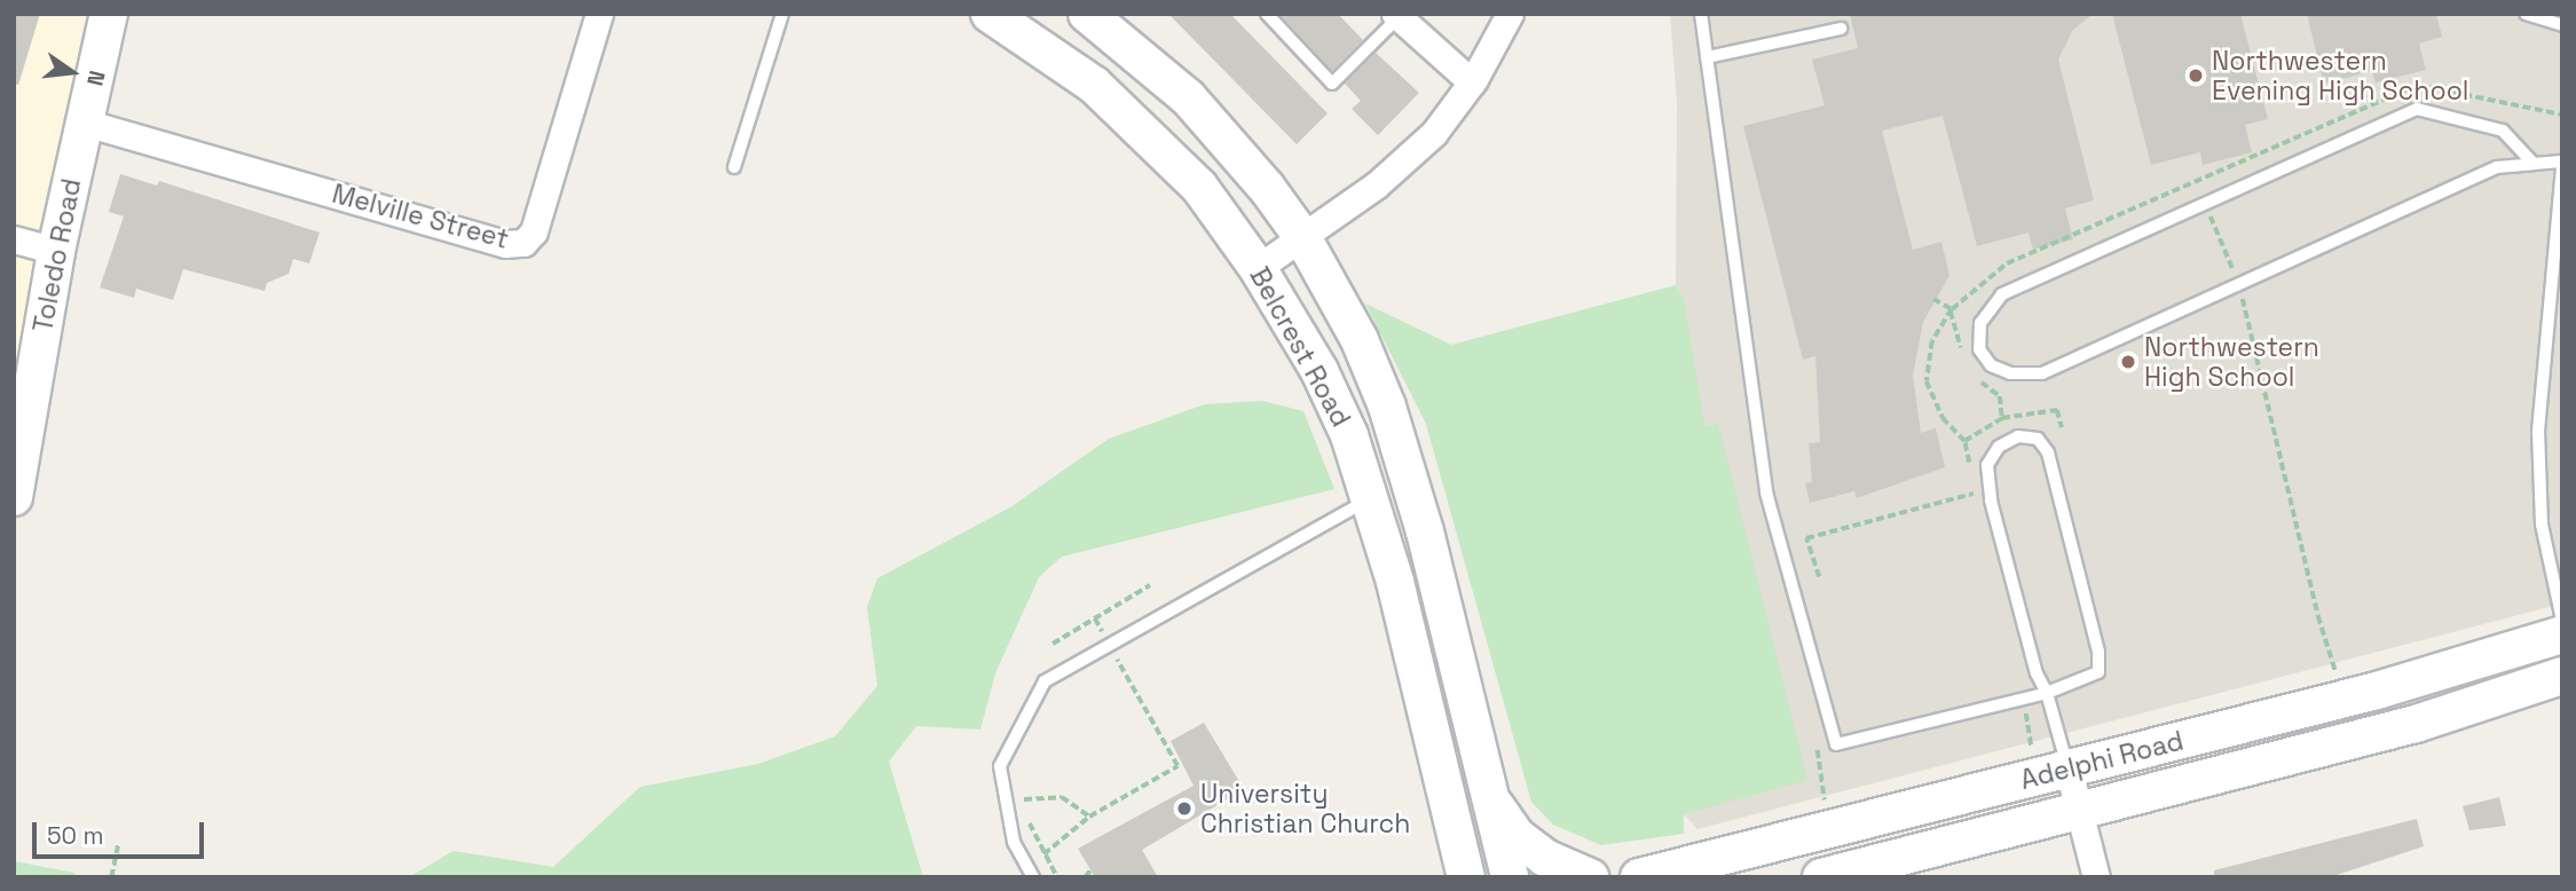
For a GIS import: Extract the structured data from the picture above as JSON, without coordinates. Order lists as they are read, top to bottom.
{
  "streets": {
    "main road": ["Toledo Road", "Belcrest Road", "Adelphi Road"],
    "street": ["Melville Street"]
  },
  "crossings": [
    ["Melville Street", "Toledo Road"]
  ],
  "places": ["Northwestern Evening High School", "Northwestern High School", "University Christian Church"],
  "scale_bar": "50 m",
  "north": "right"
}
